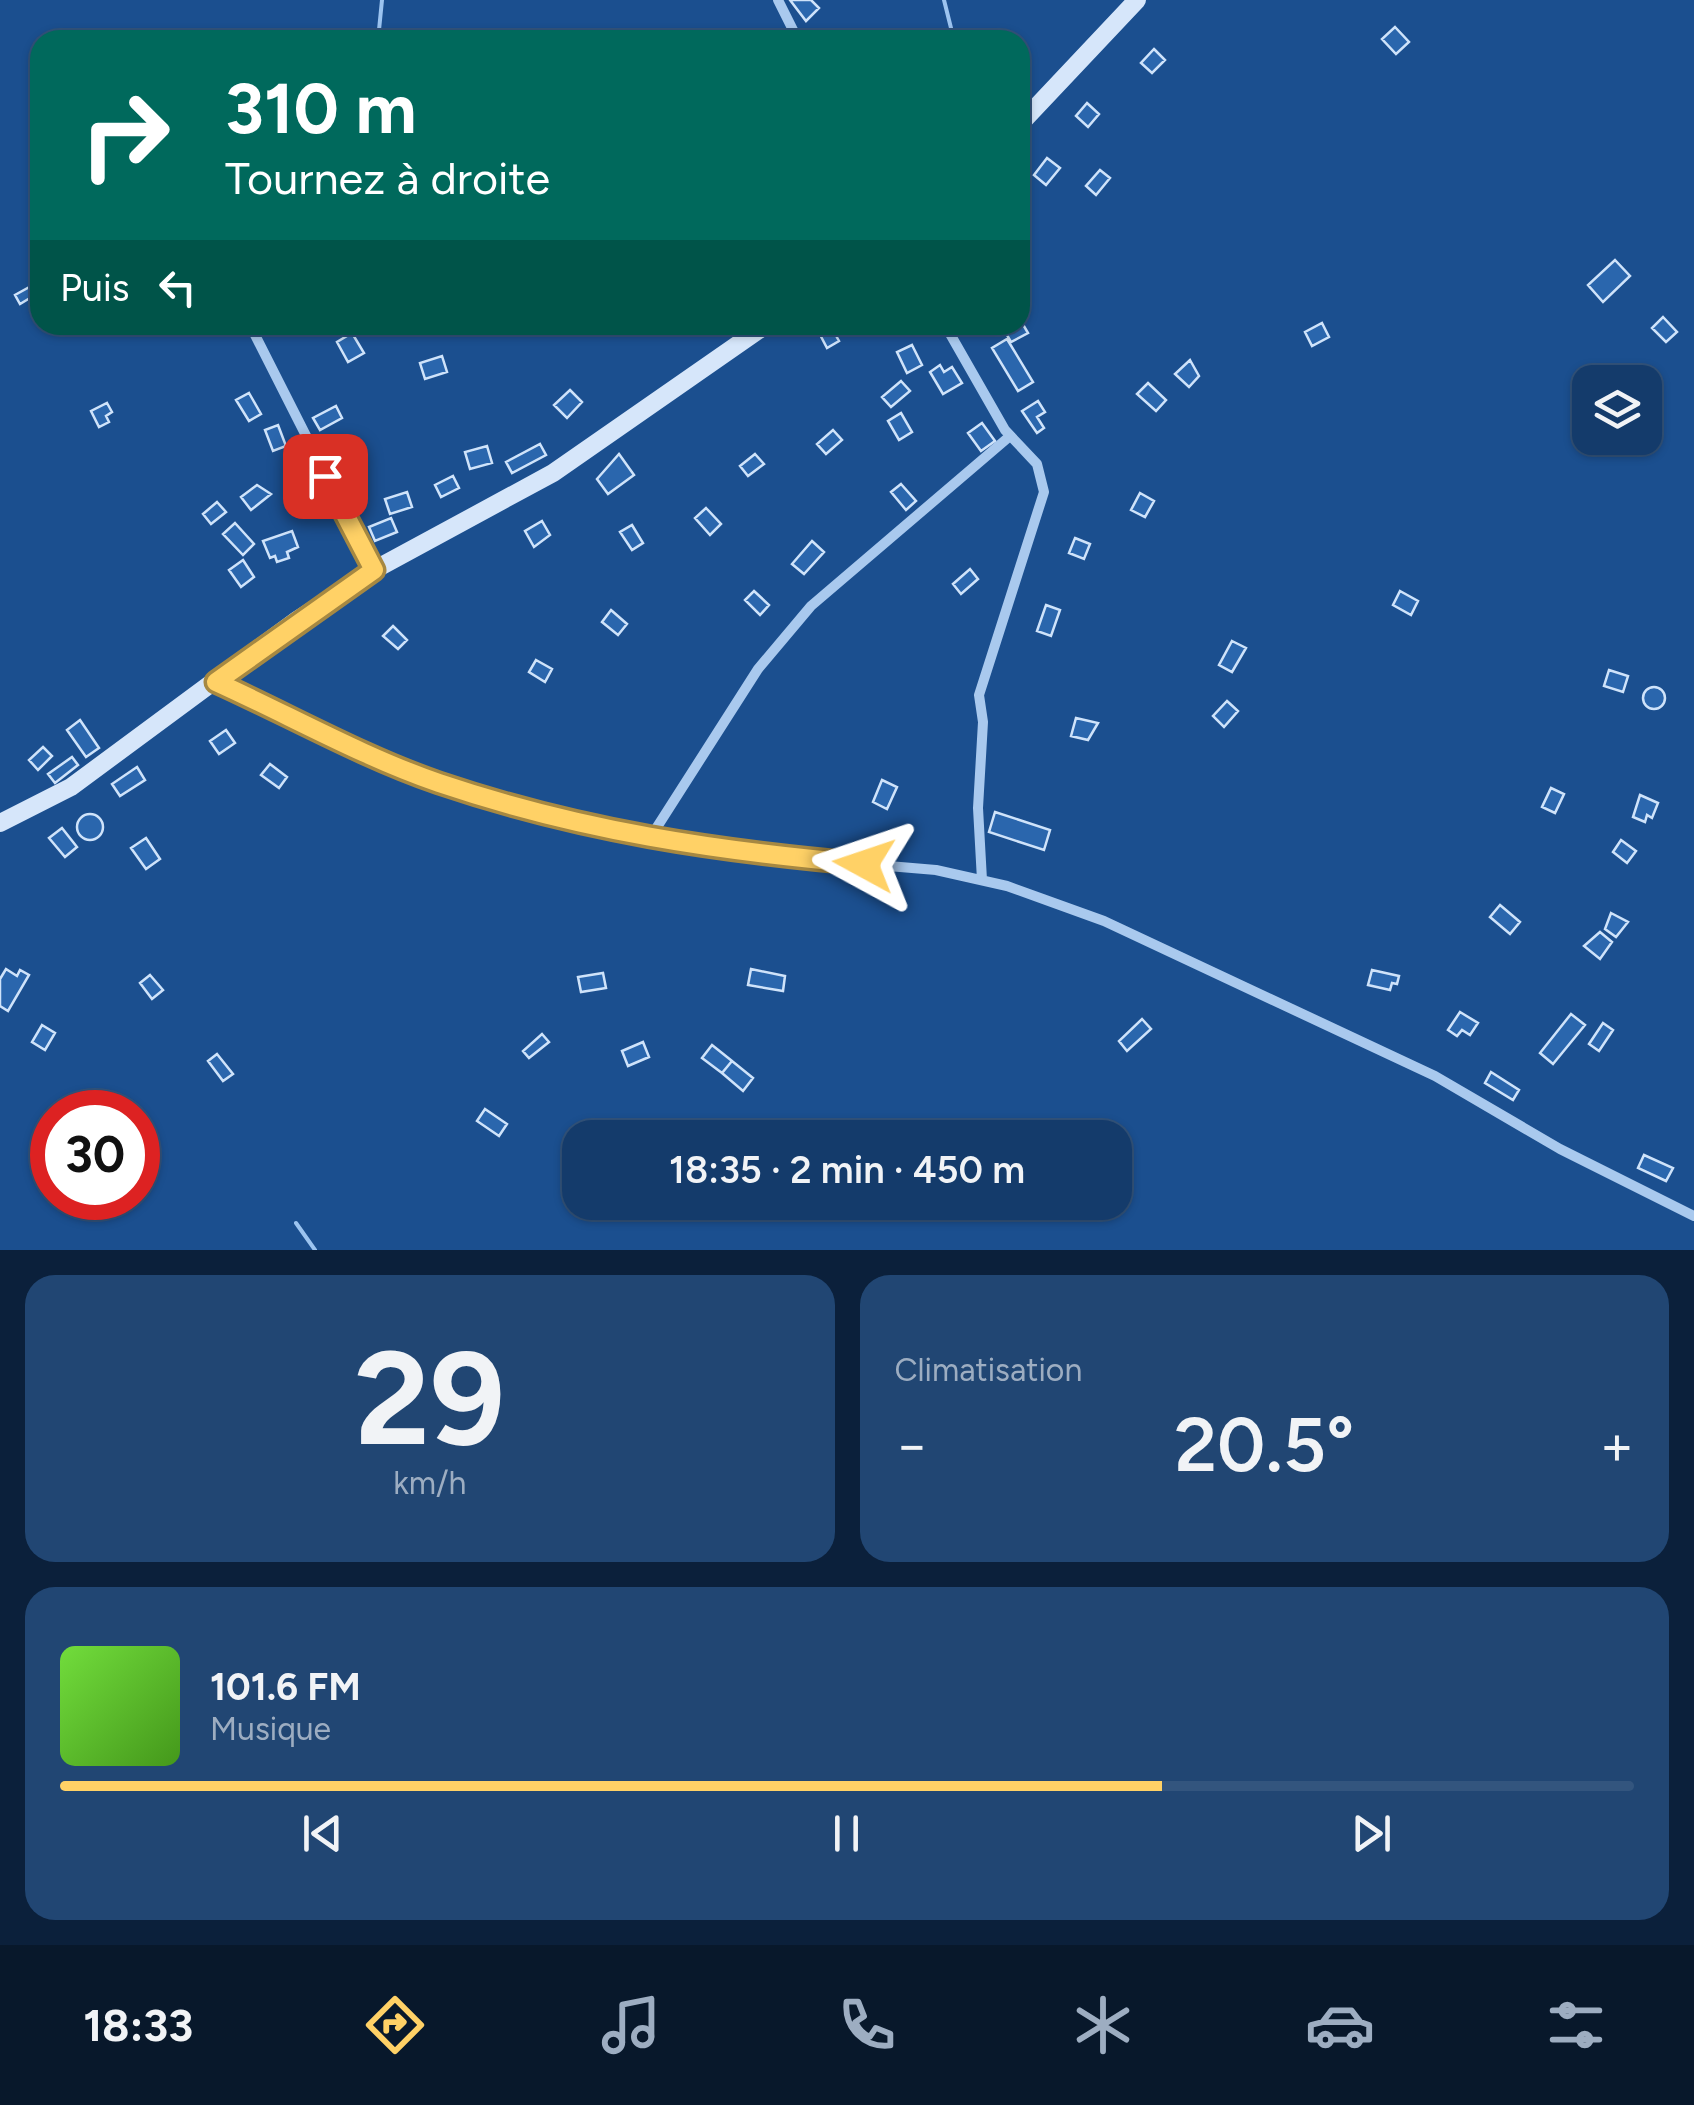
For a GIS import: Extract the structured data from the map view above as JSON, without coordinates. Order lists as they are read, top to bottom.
{
  "page": {
    "turn": ["310 m", "Tournez à droite"],
    "then": "Puis",
    "limit": "30",
    "trip": "18:35 · 2 min · 450 m",
    "tile": [
      ["29", "km/h"],
      "Climatisation"
    ],
    "heat": ["−", "20.5°", "+"],
    "song": ["101.6 FM", "Musique"],
    "tabs": "18:33"
  }
}
